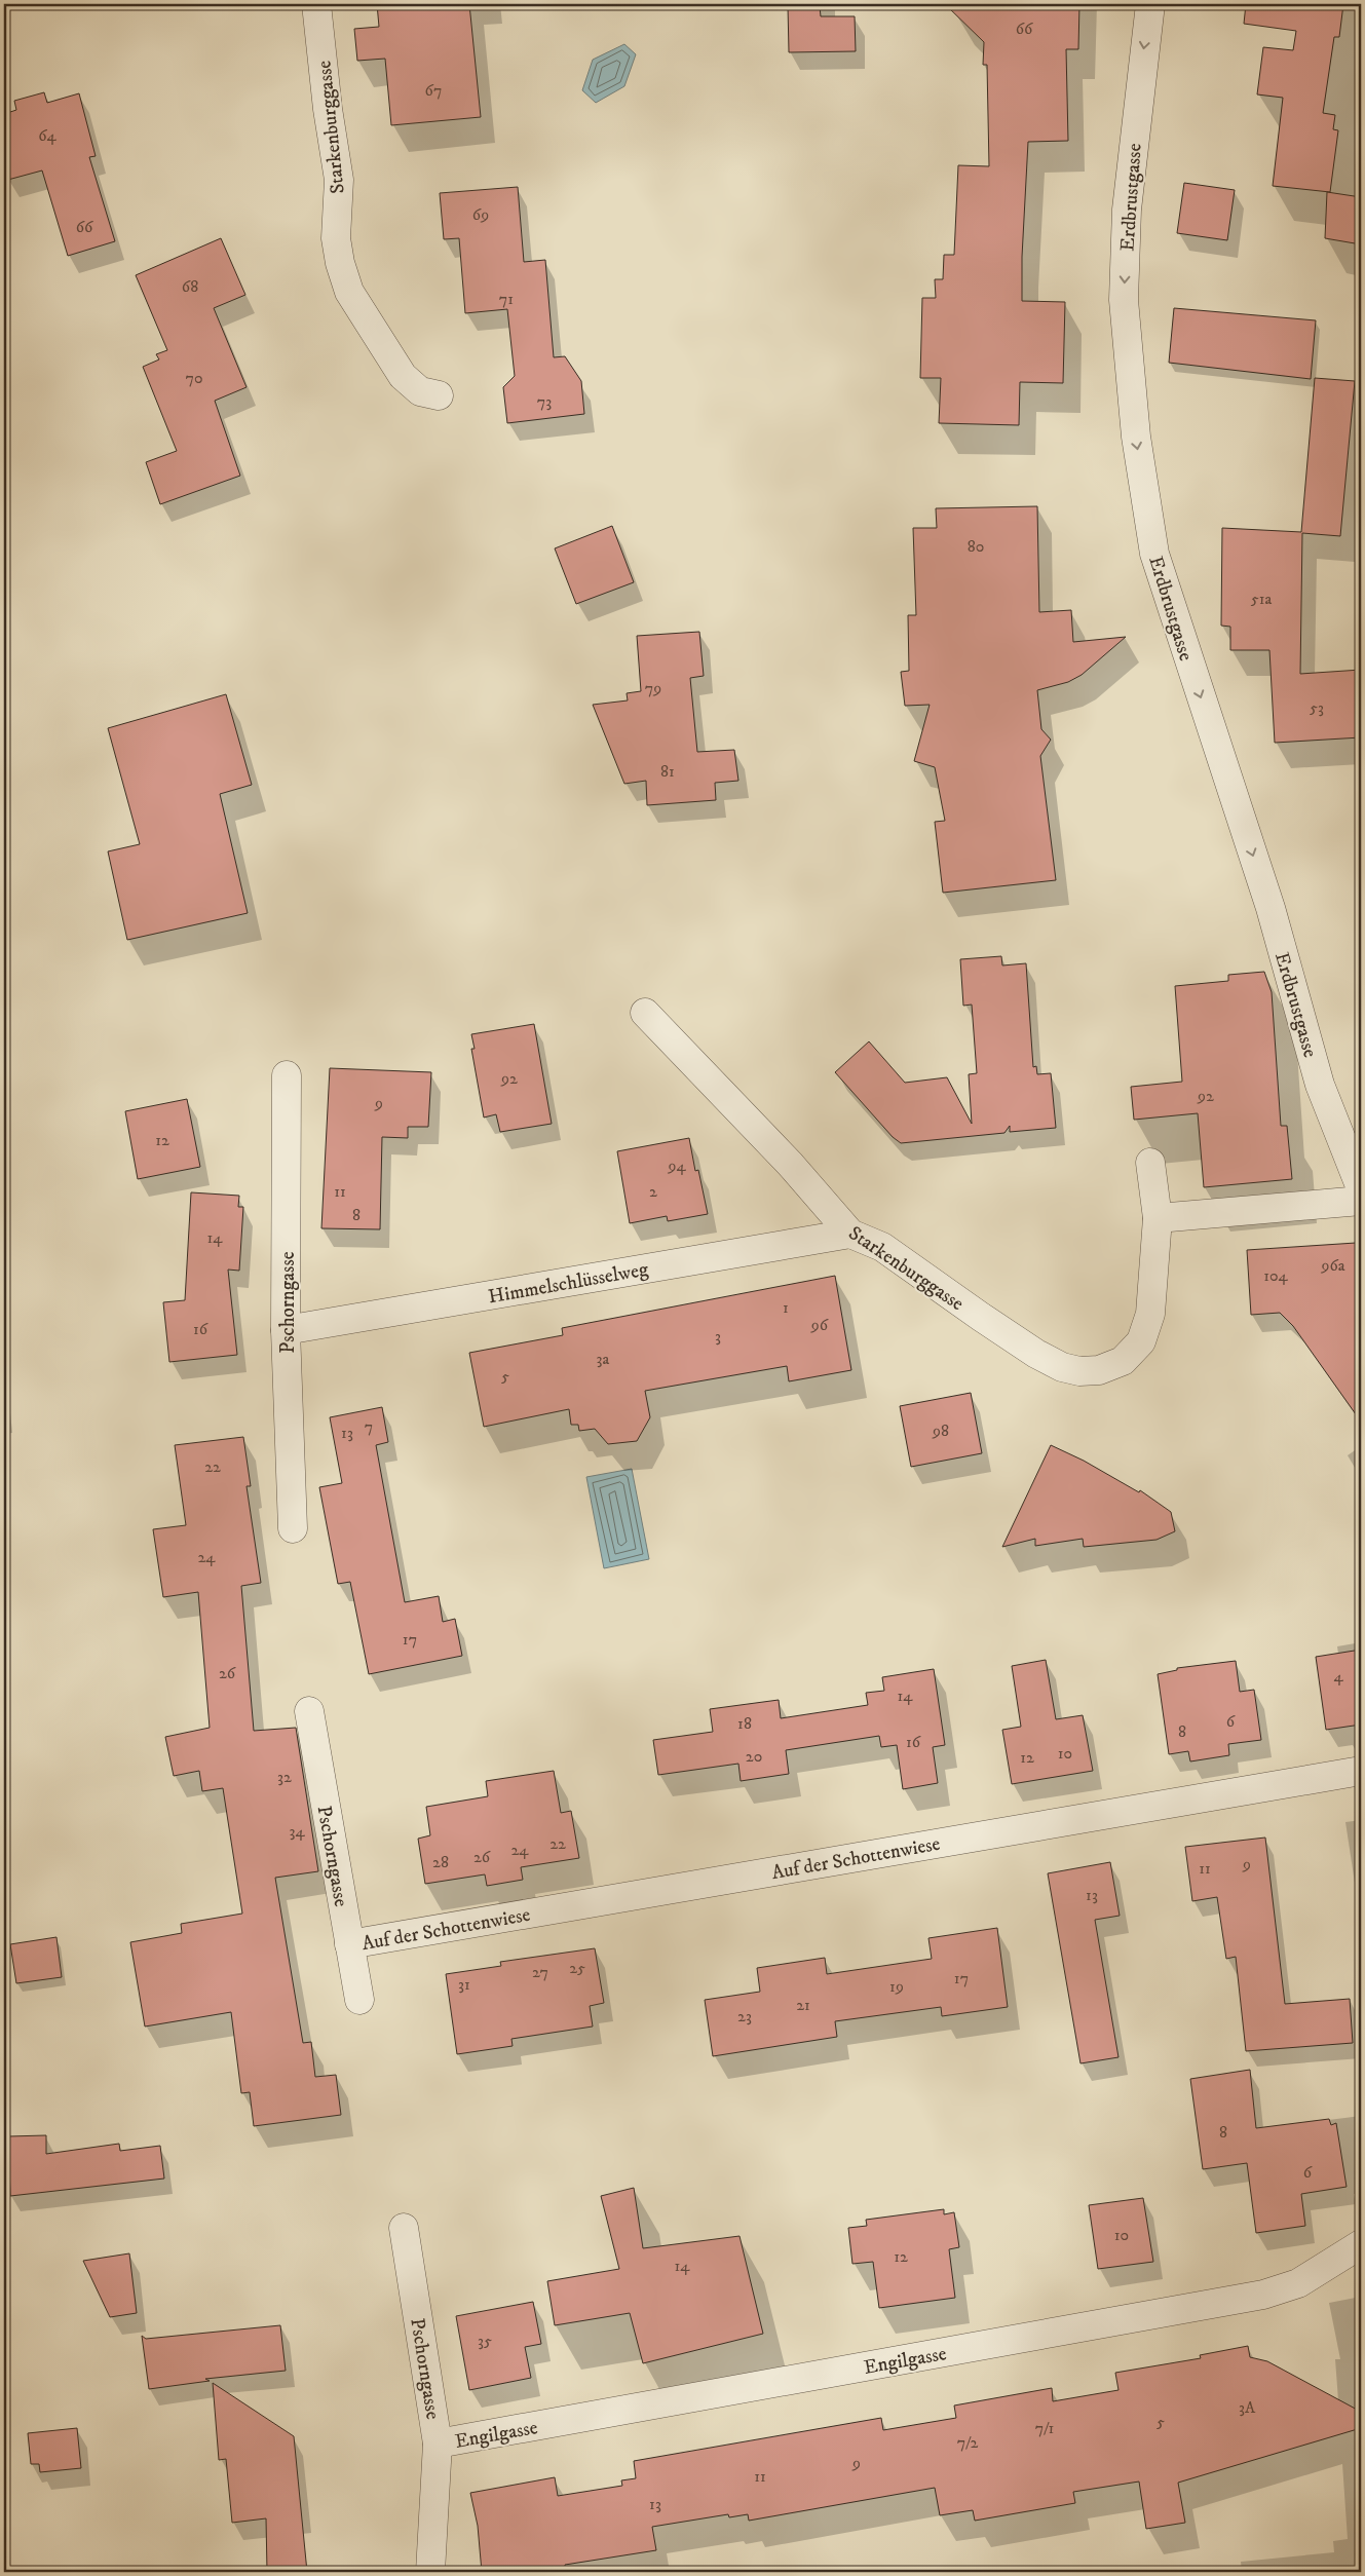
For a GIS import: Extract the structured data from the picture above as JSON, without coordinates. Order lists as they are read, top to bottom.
{
  "streets": {
    "street": [
      "Starkenburggasse",
      "Erdbrustgasse",
      "Himmelschlüsselweg",
      "Pschorngasse",
      "Auf der Schottenwiese",
      "Engilgasse"
    ]
  },
  "crossings": [
    ["Starkenburggasse", "Himmelschlüsselweg"],
    ["Himmelschlüsselweg", "Pschorngasse"],
    ["Pschorngasse", "Auf der Schottenwiese"],
    ["Pschorngasse", "Engilgasse"]
  ],
  "one_way": ["Erdbrustgasse"],
  "house_numbers": [
    "66",
    "67",
    "64",
    "69",
    "66",
    "68",
    "71",
    "70",
    "73",
    "80",
    "51a",
    "79",
    "53",
    "81",
    "92",
    "92",
    "9",
    "12",
    "94",
    "11",
    "2",
    "8",
    "14",
    "96a",
    "104",
    "1",
    "96",
    "16",
    "3",
    "3a",
    "5",
    "7",
    "98",
    "13",
    "22",
    "24",
    "17",
    "26",
    "4",
    "14",
    "6",
    "18",
    "8",
    "16",
    "10",
    "20",
    "12",
    "32",
    "34",
    "22",
    "24",
    "26",
    "28",
    "9",
    "11",
    "13",
    "25",
    "27",
    "17",
    "31",
    "19",
    "21",
    "23",
    "8",
    "6",
    "10",
    "12",
    "14",
    "35",
    "3A",
    "5",
    "7/1",
    "7/2",
    "9",
    "11",
    "13"
  ]
}
